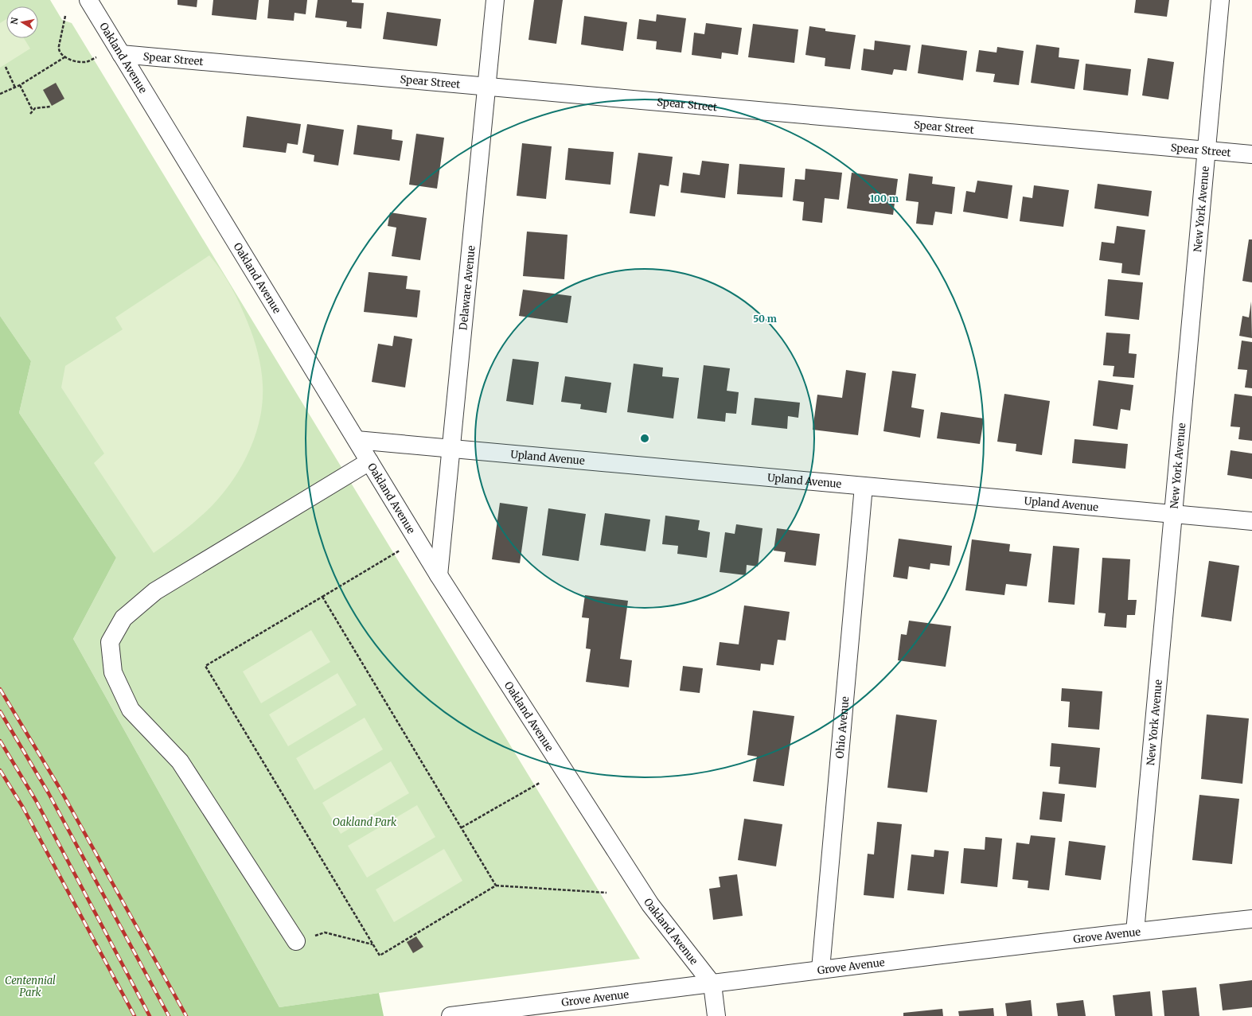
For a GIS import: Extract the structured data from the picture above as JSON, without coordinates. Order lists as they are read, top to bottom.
{
  "streets": {
    "street": [
      "Oakland Avenue",
      "Spear Street",
      "New York Avenue",
      "Delaware Avenue",
      "Upland Avenue",
      "Ohio Avenue",
      "Grove Avenue"
    ]
  },
  "crossings": [
    ["Oakland Avenue", "Spear Street"],
    ["Oakland Avenue", "Delaware Avenue"],
    ["Oakland Avenue", "Upland Avenue"],
    ["Oakland Avenue", "Grove Avenue"],
    ["Spear Street", "New York Avenue"],
    ["Spear Street", "Delaware Avenue"],
    ["New York Avenue", "Upland Avenue"],
    ["New York Avenue", "Grove Avenue"],
    ["Delaware Avenue", "Upland Avenue"],
    ["Upland Avenue", "Ohio Avenue"],
    ["Ohio Avenue", "Grove Avenue"]
  ],
  "parks": ["Oakland Park", "Centennial Park"],
  "north": "left",
  "rings": ["100 m", "50 m"]
}
